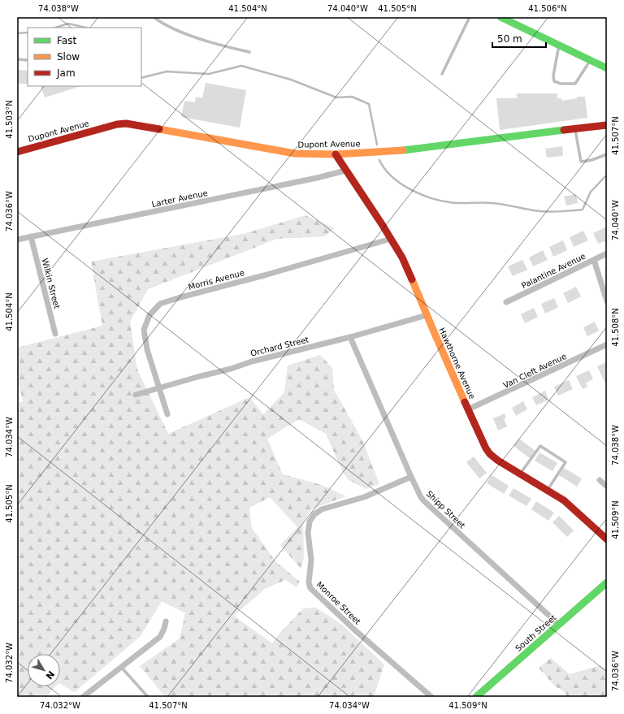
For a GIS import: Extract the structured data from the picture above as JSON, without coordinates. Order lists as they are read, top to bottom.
{
  "streets": {
    "street": [
      "Dupont Avenue",
      "Larter Avenue",
      "Palantine Avenue",
      "Morris Avenue",
      "Wilkin Street",
      "Orchard Street",
      "Hawthorne Avenue",
      "Van Cleft Avenue",
      "Shipp Street",
      "Monroe Street",
      "South Street"
    ]
  },
  "crossings": [
    ["Dupont Avenue", "Hawthorne Avenue"],
    ["Larter Avenue", "Wilkin Street"],
    ["Larter Avenue", "Hawthorne Avenue"],
    ["Morris Avenue", "Orchard Street"],
    ["Morris Avenue", "Hawthorne Avenue"],
    ["Orchard Street", "Hawthorne Avenue"],
    ["Orchard Street", "Shipp Street"],
    ["Hawthorne Avenue", "Van Cleft Avenue"],
    ["Shipp Street", "Monroe Street"],
    ["Shipp Street", "South Street"]
  ],
  "legend": ["Fast", "Slow", "Jam"],
  "scale_bar": "50 m",
  "north": "bottom right",
  "coordinates": [
    "74.038°W",
    "41.504°N",
    "74.040°W",
    "41.505°N",
    "41.506°N",
    "41.503°N",
    "41.507°N",
    "74.036°W",
    "41.508°N",
    "74.034°W",
    "41.509°N",
    "74.032°W"
  ]
}
